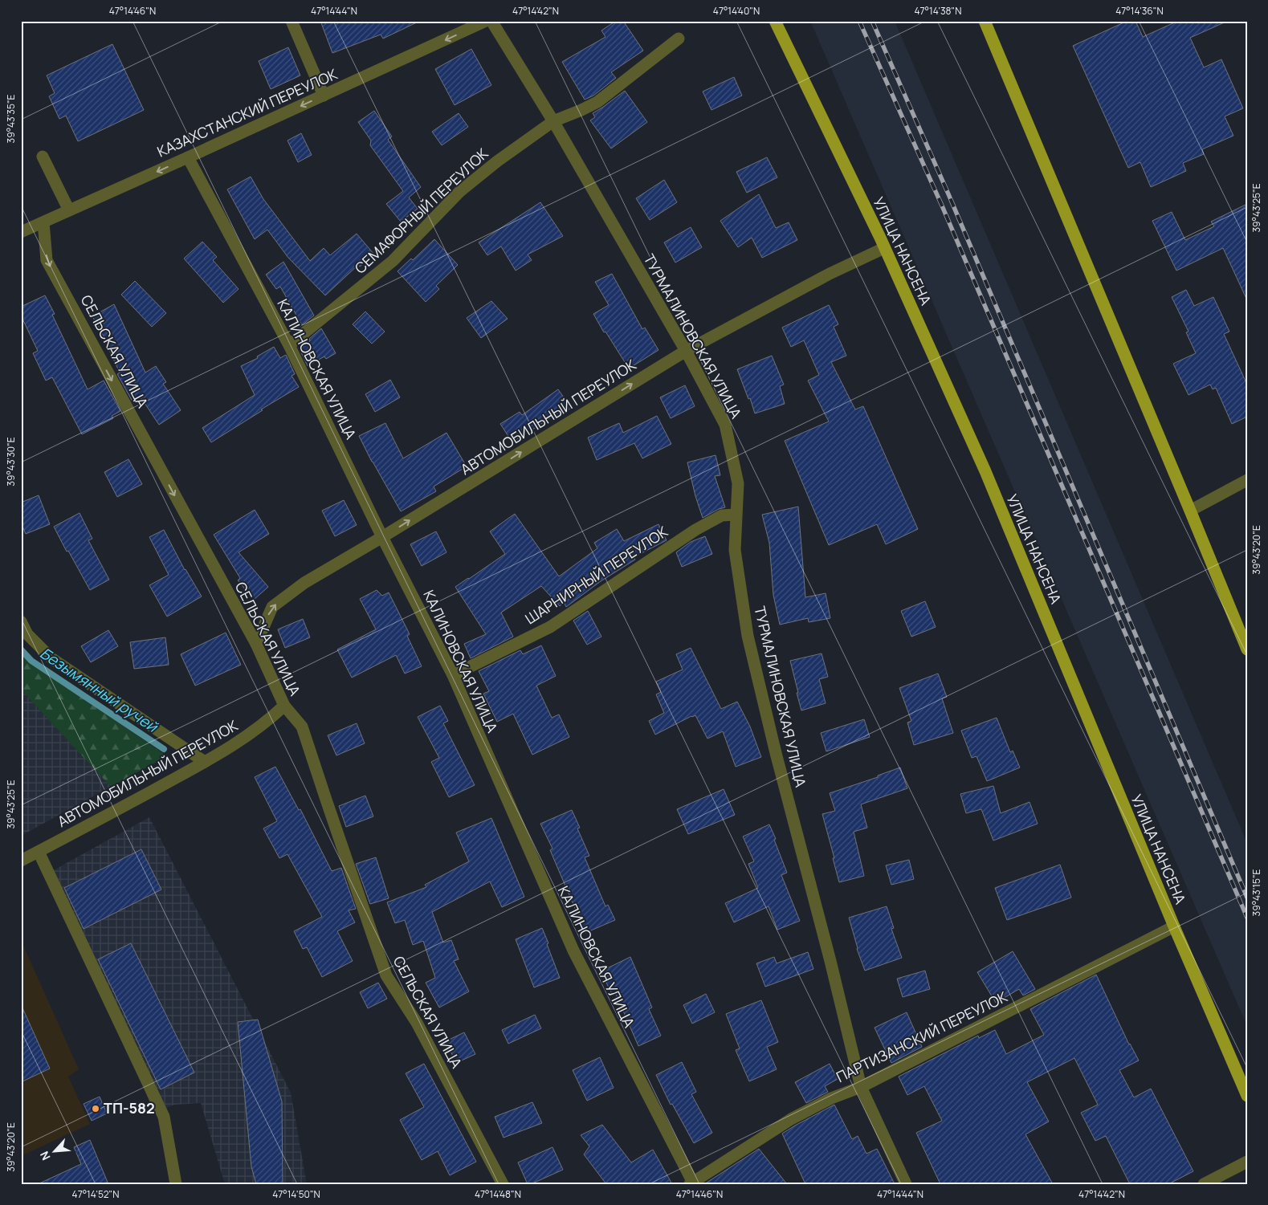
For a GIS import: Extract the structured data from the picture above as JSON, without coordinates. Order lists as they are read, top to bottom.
{
  "streets": {
    "main road": ["УЛИЦА НАНСЕНА"],
    "street": [
      "КАЗАХСТАНСКИЙ ПЕРЕУЛОК",
      "СЕМАФОРНЫЙ ПЕРЕУЛОК",
      "ТУРМАЛИНОВСКАЯ УЛИЦА",
      "СЕЛЬСКАЯ УЛИЦА",
      "КАЛИНОВСКАЯ УЛИЦА",
      "АВТОМОБИЛЬНЫЙ ПЕРЕУЛОК",
      "ШАРНИРНЫЙ ПЕРЕУЛОК",
      "ПАРТИЗАНСКИЙ ПЕРЕУЛОК"
    ]
  },
  "crossings": [
    ["КАЗАХСТАНСКИЙ ПЕРЕУЛОК", "СЕЛЬСКАЯ УЛИЦА"],
    ["КАЗАХСТАНСКИЙ ПЕРЕУЛОК", "КАЛИНОВСКАЯ УЛИЦА"],
    ["СЕМАФОРНЫЙ ПЕРЕУЛОК", "ТУРМАЛИНОВСКАЯ УЛИЦА"],
    ["СЕМАФОРНЫЙ ПЕРЕУЛОК", "КАЛИНОВСКАЯ УЛИЦА"],
    ["УЛИЦА НАНСЕНА", "АВТОМОБИЛЬНЫЙ ПЕРЕУЛОК"],
    ["УЛИЦА НАНСЕНА", "ПАРТИЗАНСКИЙ ПЕРЕУЛОК"],
    ["ТУРМАЛИНОВСКАЯ УЛИЦА", "АВТОМОБИЛЬНЫЙ ПЕРЕУЛОК"],
    ["ТУРМАЛИНОВСКАЯ УЛИЦА", "ШАРНИРНЫЙ ПЕРЕУЛОК"],
    ["ТУРМАЛИНОВСКАЯ УЛИЦА", "ПАРТИЗАНСКИЙ ПЕРЕУЛОК"],
    ["СЕЛЬСКАЯ УЛИЦА", "АВТОМОБИЛЬНЫЙ ПЕРЕУЛОК"],
    ["КАЛИНОВСКАЯ УЛИЦА", "АВТОМОБИЛЬНЫЙ ПЕРЕУЛОК"],
    ["КАЛИНОВСКАЯ УЛИЦА", "ШАРНИРНЫЙ ПЕРЕУЛОК"],
    ["КАЛИНОВСКАЯ УЛИЦА", "ПАРТИЗАНСКИЙ ПЕРЕУЛОК"]
  ],
  "one_way": ["КАЗАХСТАНСКИЙ ПЕРЕУЛОК", "СЕЛЬСКАЯ УЛИЦА", "АВТОМОБИЛЬНЫЙ ПЕРЕУЛОК"],
  "water": ["Безымянный ручей"],
  "places": ["ТП-582"],
  "north": "bottom left",
  "coordinates": [
    "47°14'46\"N",
    "47°14'44\"N",
    "47°14'42\"N",
    "47°14'40\"N",
    "47°14'38\"N",
    "47°14'36\"N",
    "39°43'35\"E",
    "39°43'25\"E",
    "39°43'30\"E",
    "39°43'20\"E",
    "39°43'15\"E",
    "47°14'52\"N",
    "47°14'50\"N",
    "47°14'48\"N"
  ]
}
